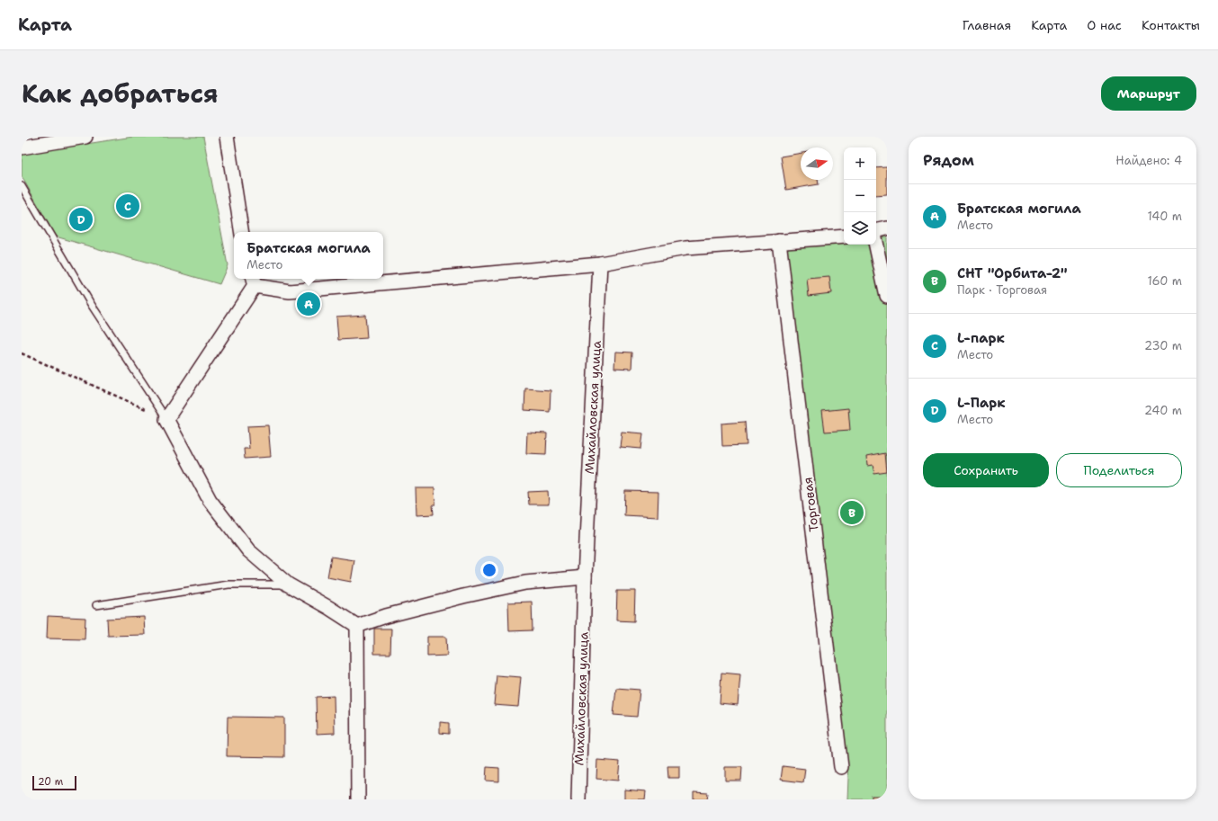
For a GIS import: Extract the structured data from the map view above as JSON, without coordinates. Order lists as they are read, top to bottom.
{
  "streets": {
    "street": ["Михайловская улица", "Торговая"]
  },
  "scale_bar": "20 m",
  "north": "right",
  "page": {
    "header": "Карта",
    "nav": [
      "Главная",
      "Карта",
      "О нас",
      "Контакты"
    ],
    "title": "Как добраться",
    "buttons": [
      "Маршрут",
      ["Сохранить", "Поделиться"]
    ],
    "heading": ["Рядом", "Найдено: 4"],
    "map_buttons": ["+", "−"],
    "list": [
      {
        "mark": "A",
        "name": "Братская могила",
        "note": "Место",
        "value": "140 m"
      },
      {
        "mark": "B",
        "name": "СНТ \"Орбита-2\"",
        "note": "Парк · Торговая",
        "value": "160 m"
      },
      {
        "mark": "C",
        "name": "L-парк",
        "note": "Место",
        "value": "230 m"
      },
      {
        "mark": "D",
        "name": "L-Парк",
        "note": "Место",
        "value": "240 m"
      }
    ],
    "pins": [
      "C",
      "D",
      "A",
      "B"
    ],
    "popup": ["Братская могила", "Место"],
    "scale": "20 m"
  }
}
